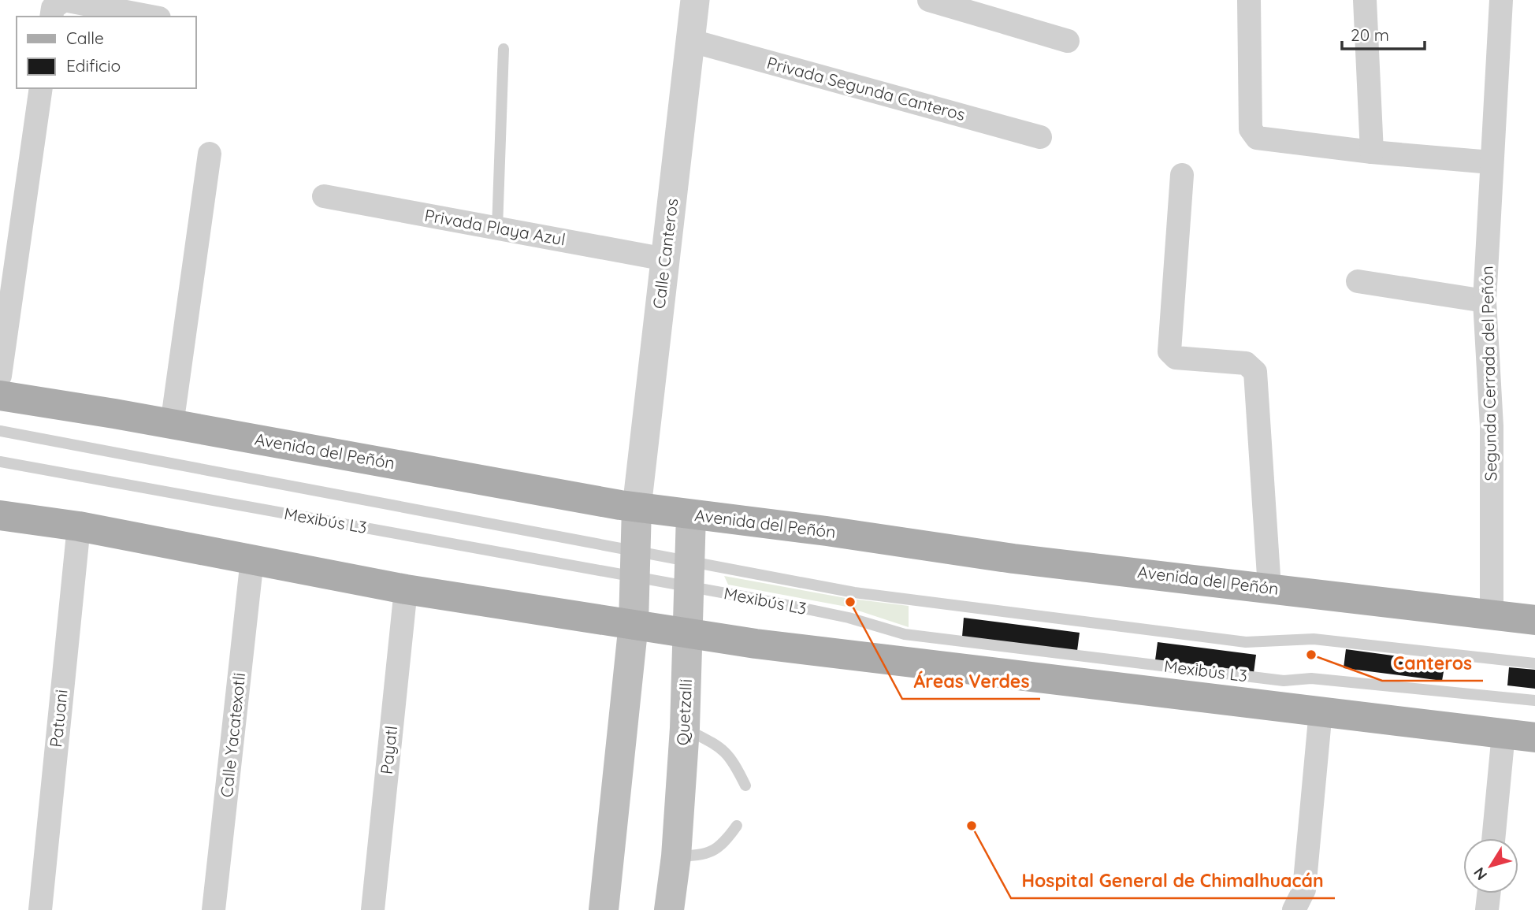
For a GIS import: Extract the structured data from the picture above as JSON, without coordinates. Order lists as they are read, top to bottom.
{
  "streets": {
    "main road": ["Avenida del Peñón", "Quetzalli"],
    "street": [
      "Privada Segunda Canteros",
      "Privada Playa Azul",
      "Calle Canteros",
      "Segunda Cerrada del Peñón",
      "Patuani",
      "Calle Yacatexotli",
      "Payatl"
    ],
    "lane": ["Mexibús L3"]
  },
  "crossings": [
    ["Privada Segunda Canteros", "Calle Canteros"],
    ["Privada Playa Azul", "Calle Canteros"],
    ["Calle Canteros", "Avenida del Peñón"],
    ["Segunda Cerrada del Peñón", "Avenida del Peñón"],
    ["Avenida del Peñón", "Quetzalli"],
    ["Mexibús L3", "Quetzalli"]
  ],
  "places": ["Áreas Verdes", "Canteros", "Hospital General de Chimalhuacán"],
  "legend": ["Calle", "Edificio"],
  "scale_bar": "20 m",
  "north": "bottom left"
}
